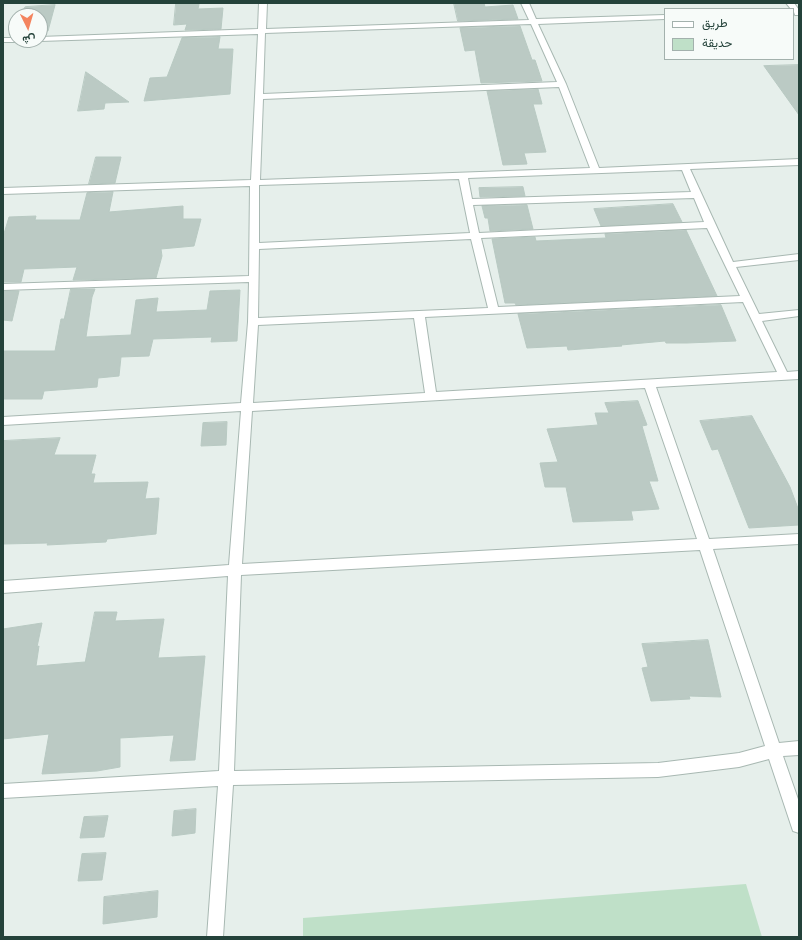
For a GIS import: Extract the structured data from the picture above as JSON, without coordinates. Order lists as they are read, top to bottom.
{
  "legend": ["طريق", "حديقة"],
  "north": "bottom"
}
